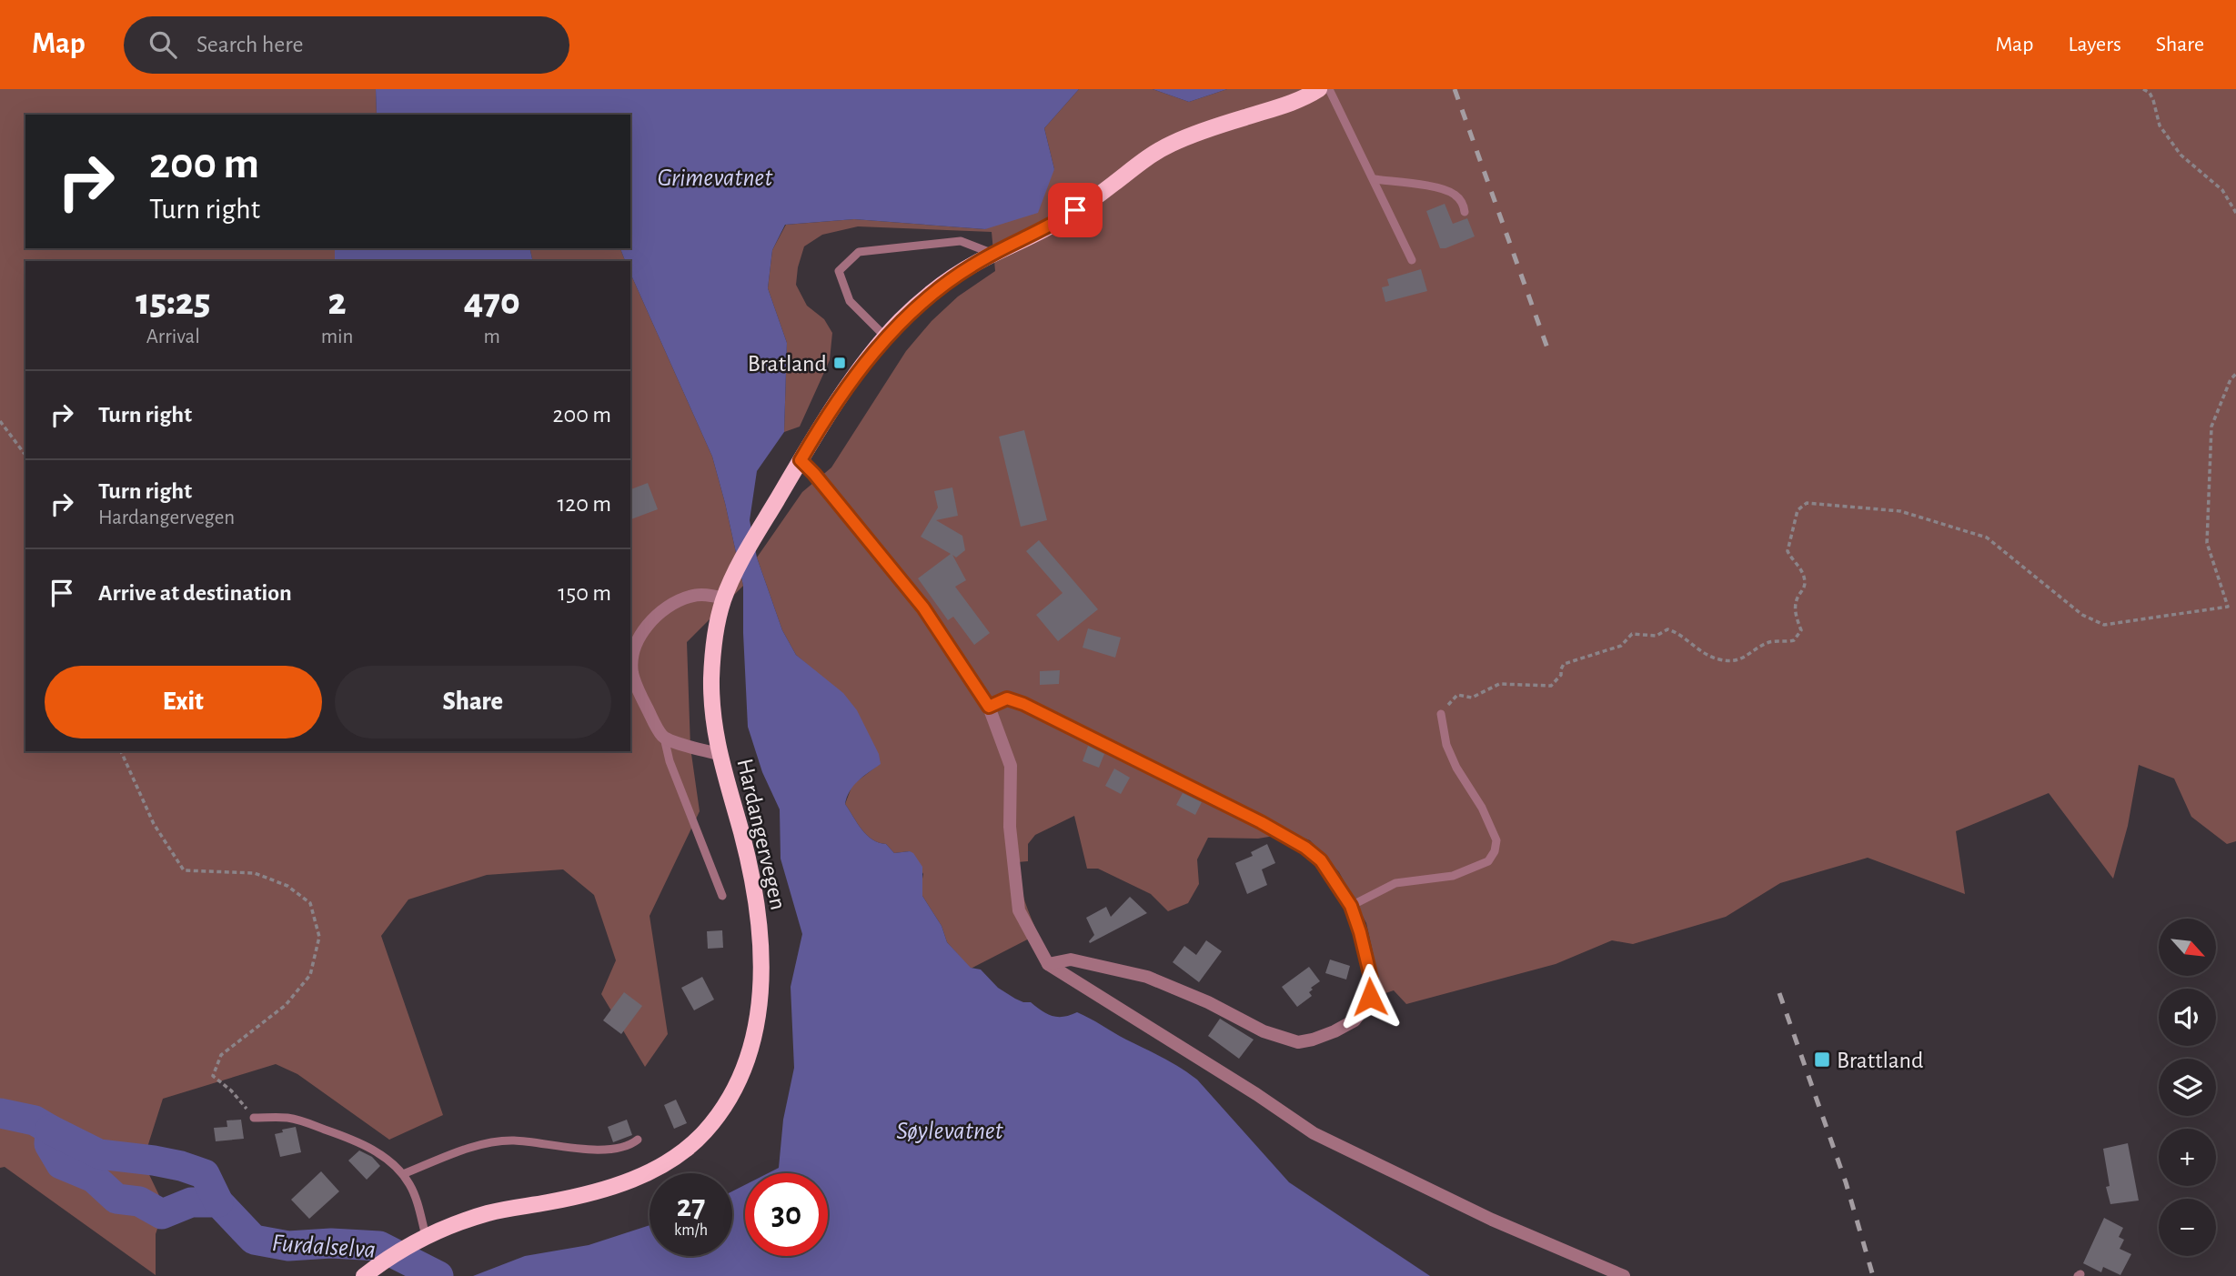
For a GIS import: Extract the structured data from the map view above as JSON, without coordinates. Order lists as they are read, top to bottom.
{
  "streets": {
    "main road": ["Hardangervegen"]
  },
  "water": ["Grimevatnet", "Søylevatnet", "Furdalselva"],
  "places": {
    "transit": ["Bratland", "Brattland"]
  },
  "north": "bottom right",
  "page": {
    "header": "Map",
    "search": "Search here",
    "nav": ["Map", "Layers", "Share"],
    "turn": ["200 m", "Turn right"],
    "eta": [
      "15:25",
      "Arrival",
      "2",
      "min",
      "470",
      "m"
    ],
    "list": [
      {
        "name": "Turn right",
        "value": "200 m"
      },
      {
        "name": "Turn right",
        "note": "Hardangervegen",
        "value": "120 m"
      },
      {
        "name": "Arrive at destination",
        "value": "150 m"
      }
    ],
    "buttons": ["Exit", "Share"],
    "map_buttons": ["+", "−"],
    "speed": "27 km/h",
    "limit": "30"
  }
}
